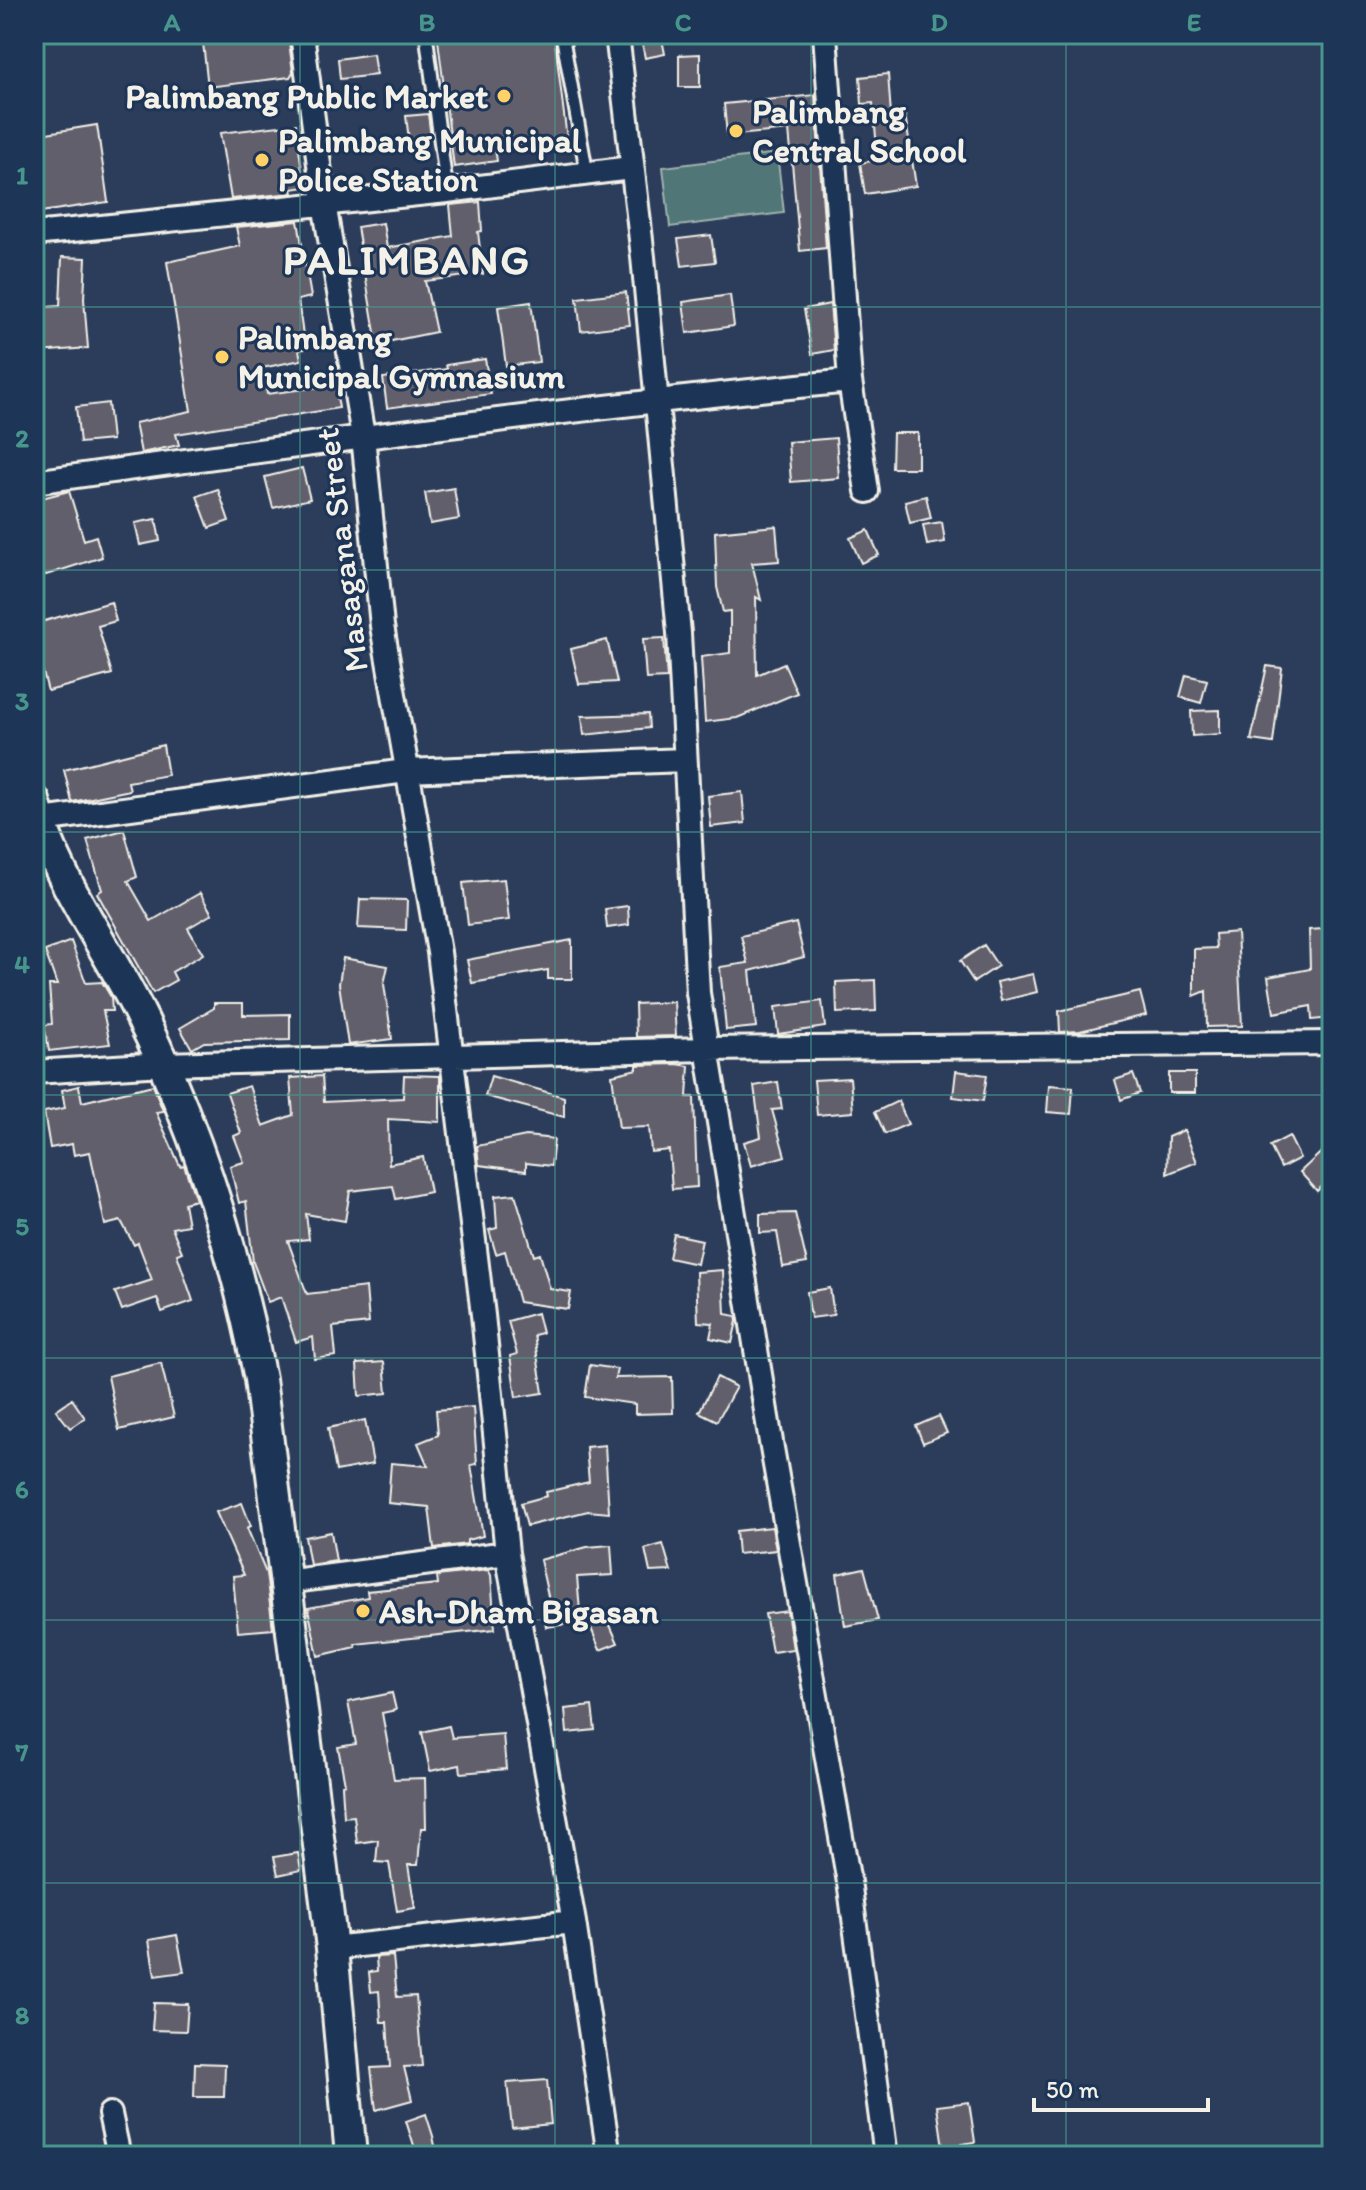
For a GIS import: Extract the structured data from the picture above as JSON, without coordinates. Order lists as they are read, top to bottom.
{
  "streets": {
    "street": ["Masagana Street"]
  },
  "districts": ["PALIMBANG"],
  "places": [
    "Palimbang Public Market",
    "Palimbang Central School",
    "Palimbang Municipal Police Station",
    "Palimbang Municipal Gymnasium",
    "Ash-Dham Bigasan"
  ],
  "scale_bar": "50 m",
  "grid": {
    "columns": [
      "A",
      "B",
      "C",
      "D",
      "E"
    ],
    "rows": [
      "1",
      "2",
      "3",
      "4",
      "5",
      "6",
      "7",
      "8"
    ]
  }
}
